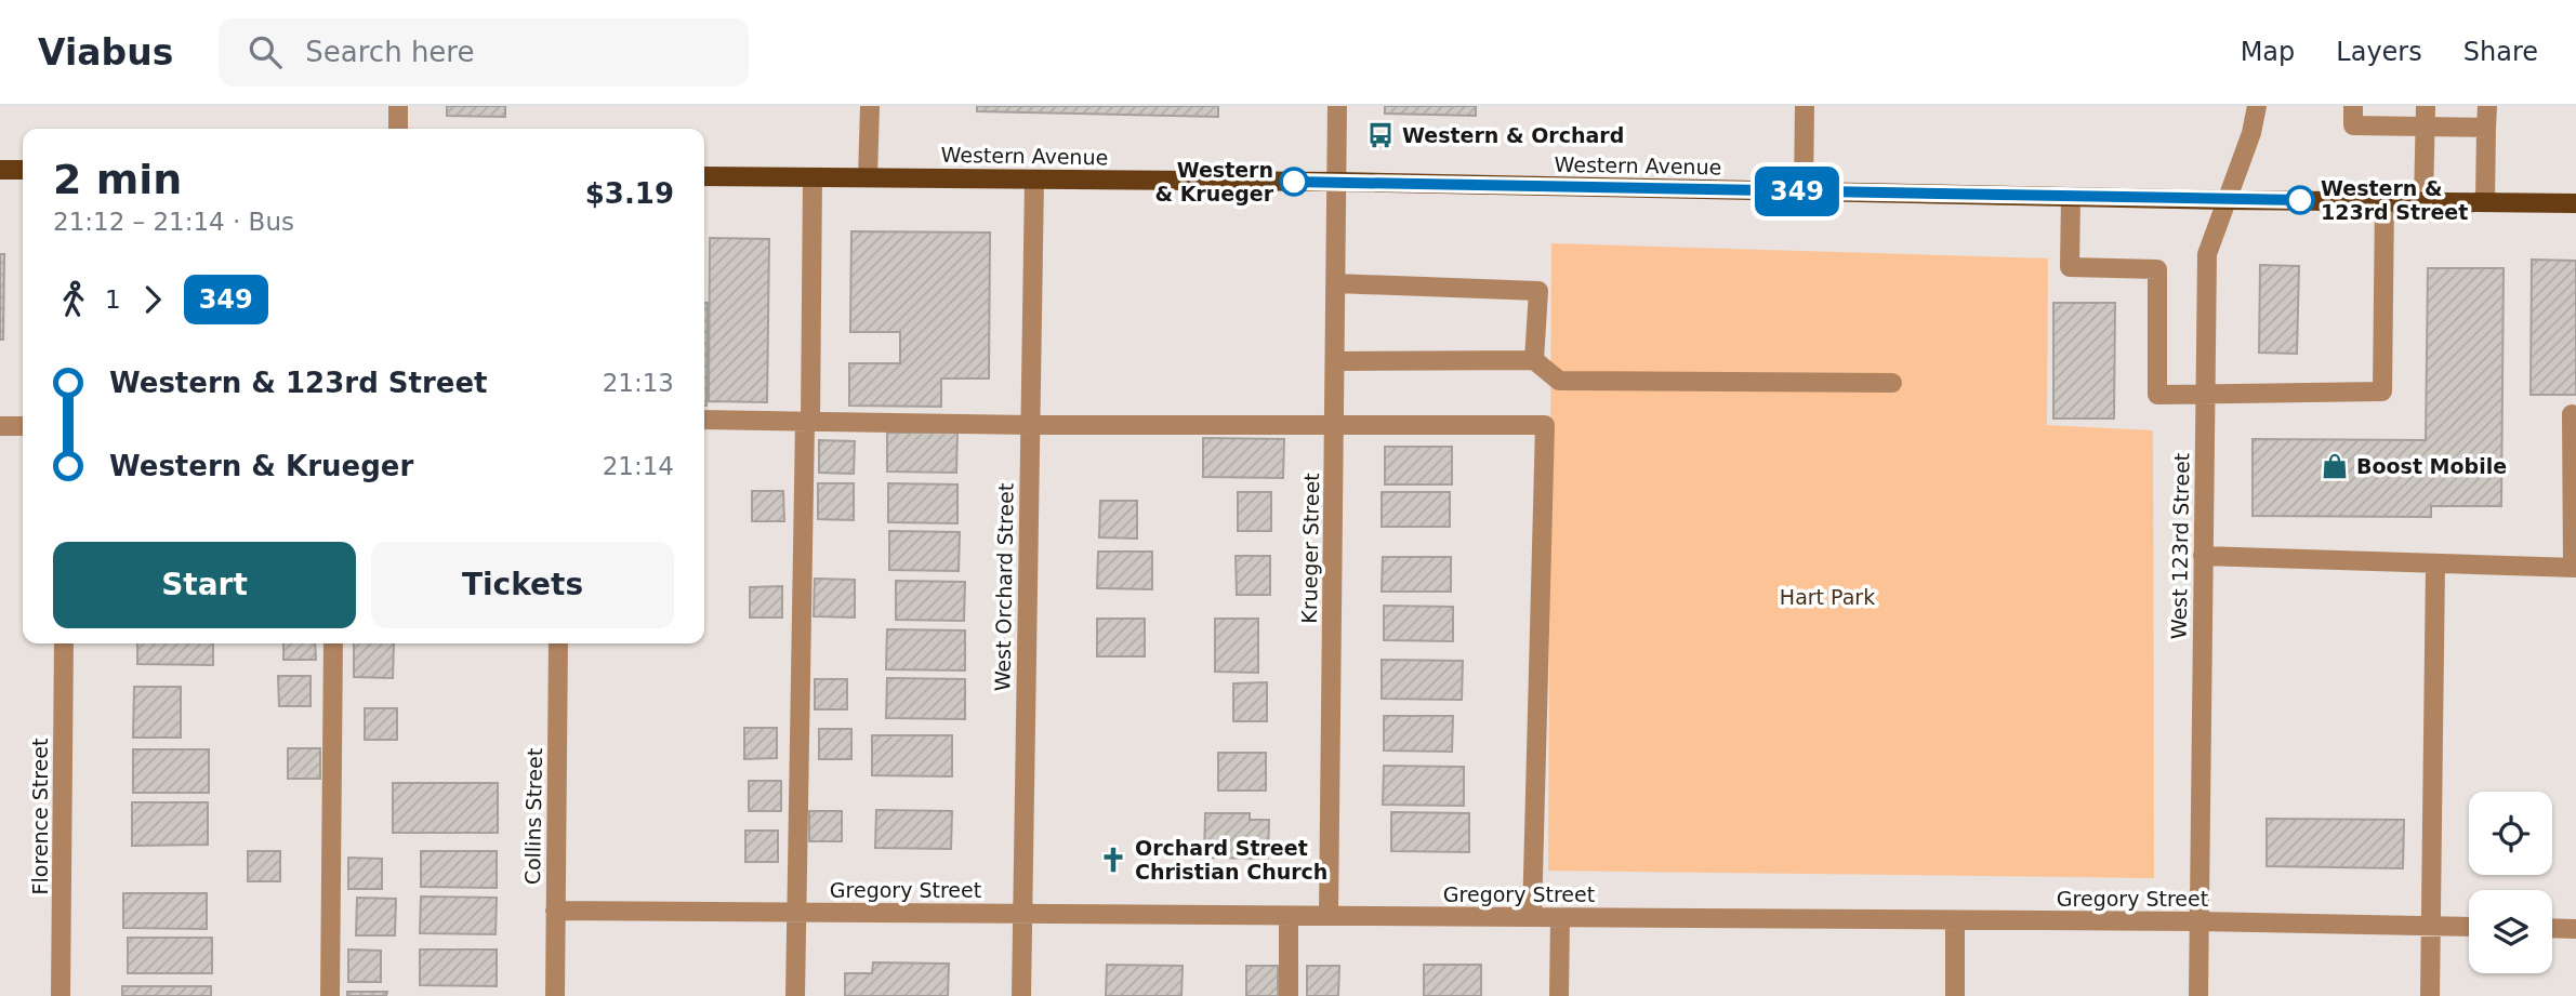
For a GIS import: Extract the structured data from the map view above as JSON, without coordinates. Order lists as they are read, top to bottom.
{
  "streets": {
    "main road": ["Western Avenue"],
    "street": [
      "West 123rd Street",
      "Krueger Street",
      "West Orchard Street",
      "Florence Street",
      "Collins Street",
      "Gregory Street"
    ]
  },
  "crossings": [
    ["Western Avenue", "West 123rd Street"],
    ["Western Avenue", "Krueger Street"],
    ["Western Avenue", "West Orchard Street"],
    ["West 123rd Street", "Gregory Street"],
    ["Krueger Street", "Gregory Street"],
    ["West Orchard Street", "Gregory Street"],
    ["Collins Street", "Gregory Street"]
  ],
  "parks": ["Hart Park"],
  "places": {
    "bus stop": ["Western & Orchard"],
    "other": ["Western & Krueger", "Western & 123rd Street"],
    "shop": ["Boost Mobile"],
    "church": ["Orchard Street Christian Church"]
  },
  "lines": ["bus line 349"],
  "page": {
    "header": "Viabus",
    "search": "Search here",
    "nav": ["Map", "Layers", "Share"],
    "on_map": "349",
    "heading": ["2 min", "21:12 – 21:14 · Bus", "$3.19"],
    "legs": ["1", "349"],
    "list": [
      {
        "name": "Western & 123rd Street",
        "value": "21:13"
      },
      {
        "name": "Western & Krueger",
        "value": "21:14"
      }
    ],
    "buttons": ["Start", "Tickets"]
  }
}
